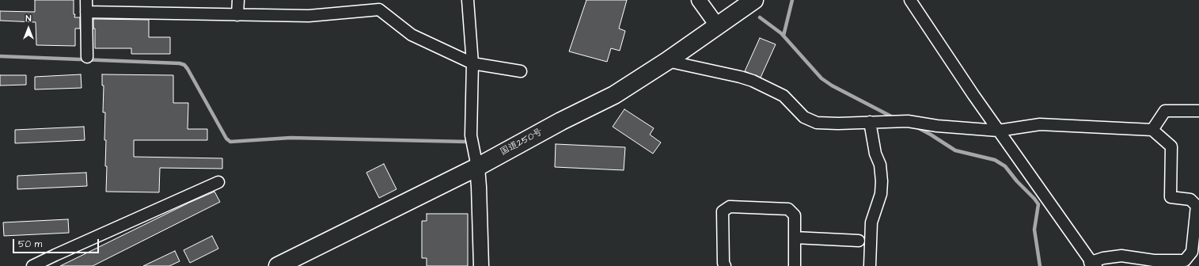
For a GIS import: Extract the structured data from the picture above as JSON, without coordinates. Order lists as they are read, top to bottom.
{
  "streets": {
    "highway": ["国道250号"]
  },
  "scale_bar": "50 m",
  "north": "top"
}
